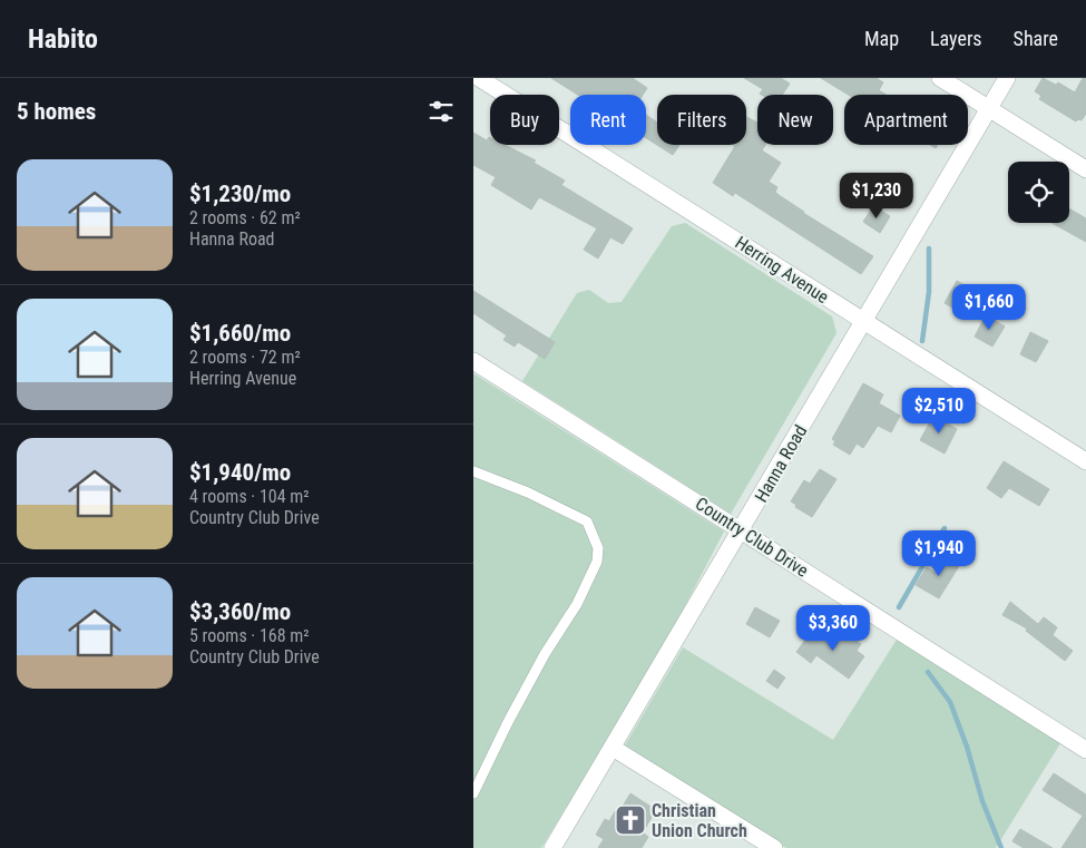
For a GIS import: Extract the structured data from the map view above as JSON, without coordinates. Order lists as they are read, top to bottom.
{
  "streets": {
    "street": ["Herring Avenue", "Hanna Road", "Country Club Drive"]
  },
  "crossings": [
    ["Herring Avenue", "Hanna Road"],
    ["Hanna Road", "Country Club Drive"]
  ],
  "places": {
    "church": ["Christian Union Church"]
  },
  "page": {
    "header": "Habito",
    "nav": ["Map", "Layers", "Share"],
    "heading": "5 homes",
    "chip": [
      "Buy",
      "Rent",
      "Filters",
      "New",
      "Apartment"
    ],
    "list": [
      {
        "name": "$1,230/mo",
        "note": "2 rooms · 62 m² · Hanna Road"
      },
      {
        "name": "$1,660/mo",
        "note": "2 rooms · 72 m² · Herring Avenue"
      },
      {
        "name": "$1,940/mo",
        "note": "4 rooms · 104 m² · Country Club Drive"
      },
      {
        "name": "$3,360/mo",
        "note": "5 rooms · 168 m² · Country Club Drive"
      }
    ],
    "price": [
      "$1,230",
      "$1,660",
      "$2,510",
      "$1,940",
      "$3,360"
    ]
  }
}
